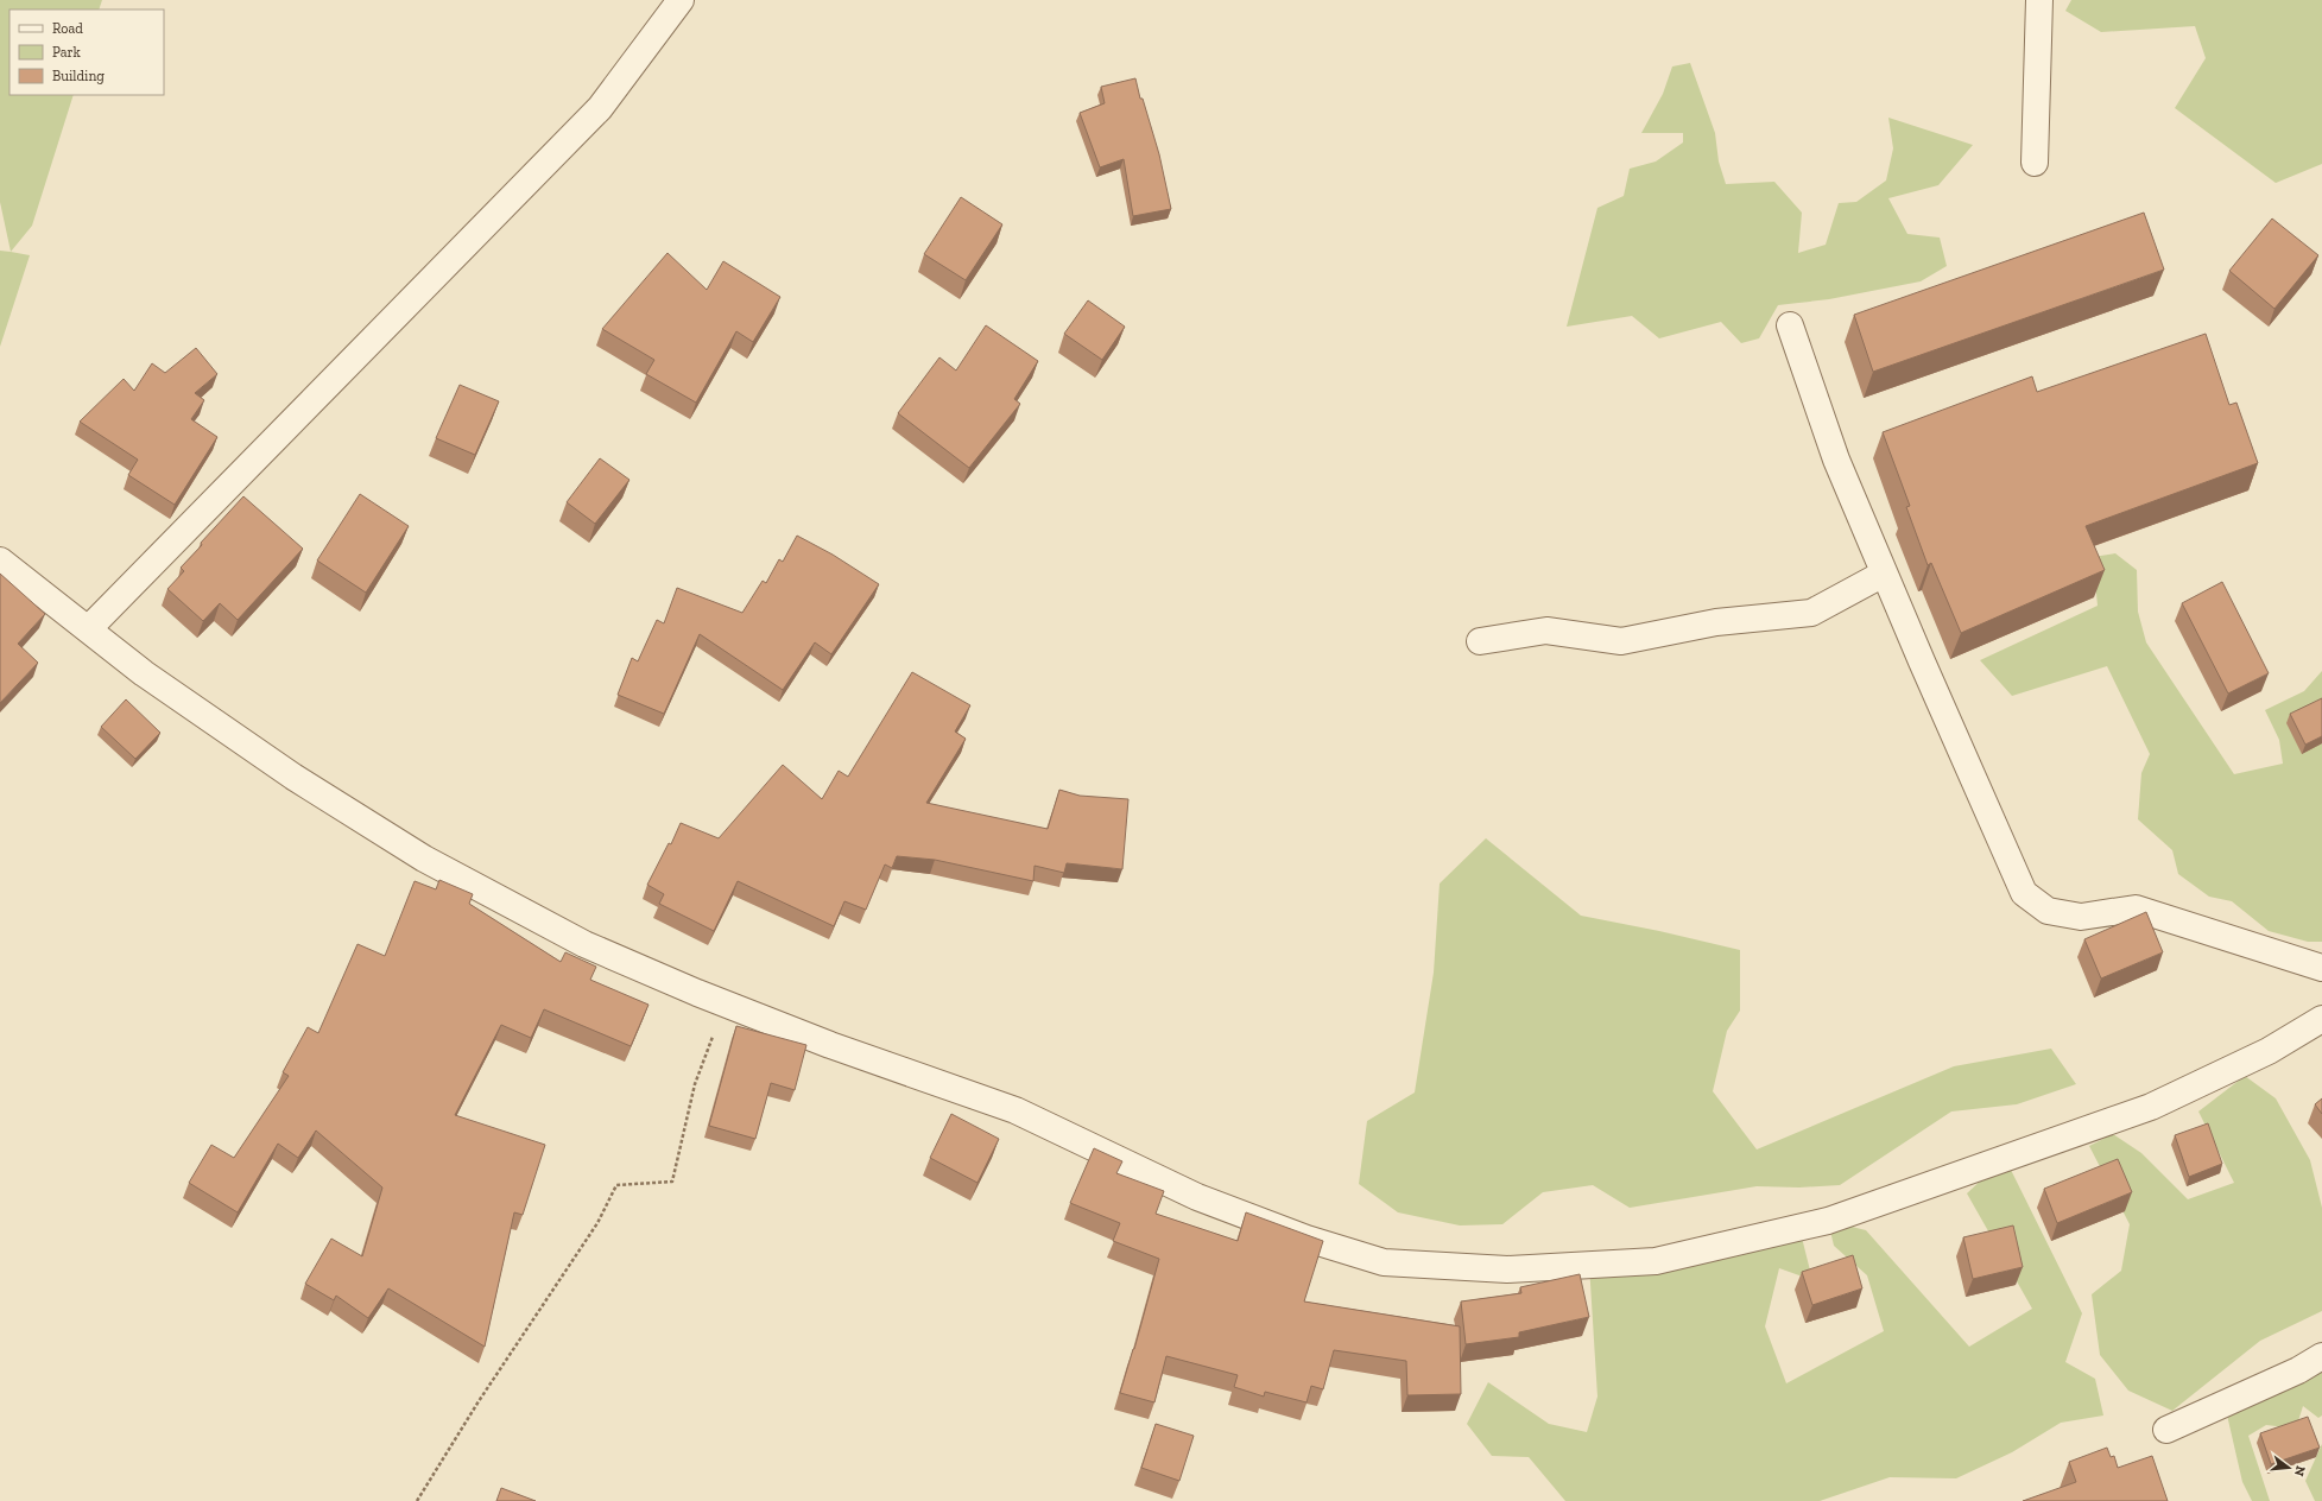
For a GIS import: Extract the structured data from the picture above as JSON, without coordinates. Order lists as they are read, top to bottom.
{
  "legend": ["Road", "Park", "Building"],
  "north": "right"
}
